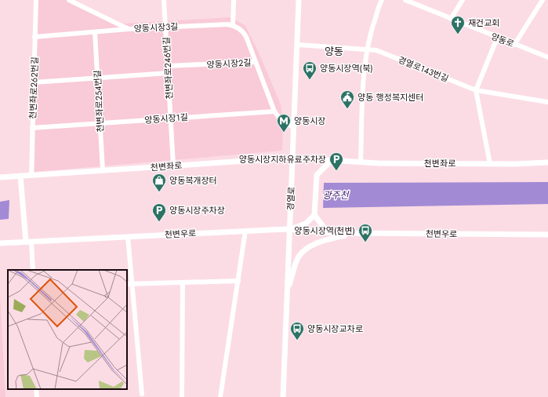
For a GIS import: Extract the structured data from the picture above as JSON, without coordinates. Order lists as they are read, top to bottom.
{
  "streets": {
    "street": [
      "양동시장3길",
      "양동로",
      "양동시장2길",
      "천변좌로246번길",
      "경열로143번길",
      "천변좌로262번길",
      "천변좌로254번길",
      "양동시장1길",
      "천변좌로",
      "경열로",
      "천변우로"
    ]
  },
  "crossings": [
    ["양동시장3길", "천변좌로246번길"],
    ["양동시장3길", "천변좌로262번길"],
    ["양동시장3길", "천변좌로254번길"],
    ["양동시장2길", "천변좌로246번길"],
    ["양동시장2길", "양동시장1길"],
    ["천변좌로246번길", "양동시장1길"],
    ["천변좌로246번길", "천변좌로"],
    ["경열로143번길", "경열로"],
    ["천변좌로262번길", "양동시장1길"],
    ["천변좌로262번길", "천변좌로"],
    ["천변좌로254번길", "양동시장1길"],
    ["천변좌로254번길", "천변좌로"],
    ["천변좌로", "경열로"],
    ["경열로", "천변우로"]
  ],
  "districts": ["양동"],
  "water": ["광주천"],
  "places": {
    "church": ["재건교회"],
    "bus stop": ["양동시장역(북)", "양동시장역(천변)", "양동시장교차로"],
    "public building": ["양동 행정복지센터"],
    "metro station": ["양동시장"],
    "parking": ["양동시장지하유료주차장", "양동시장주차장"],
    "shop": ["양동복개장터"]
  }
}
